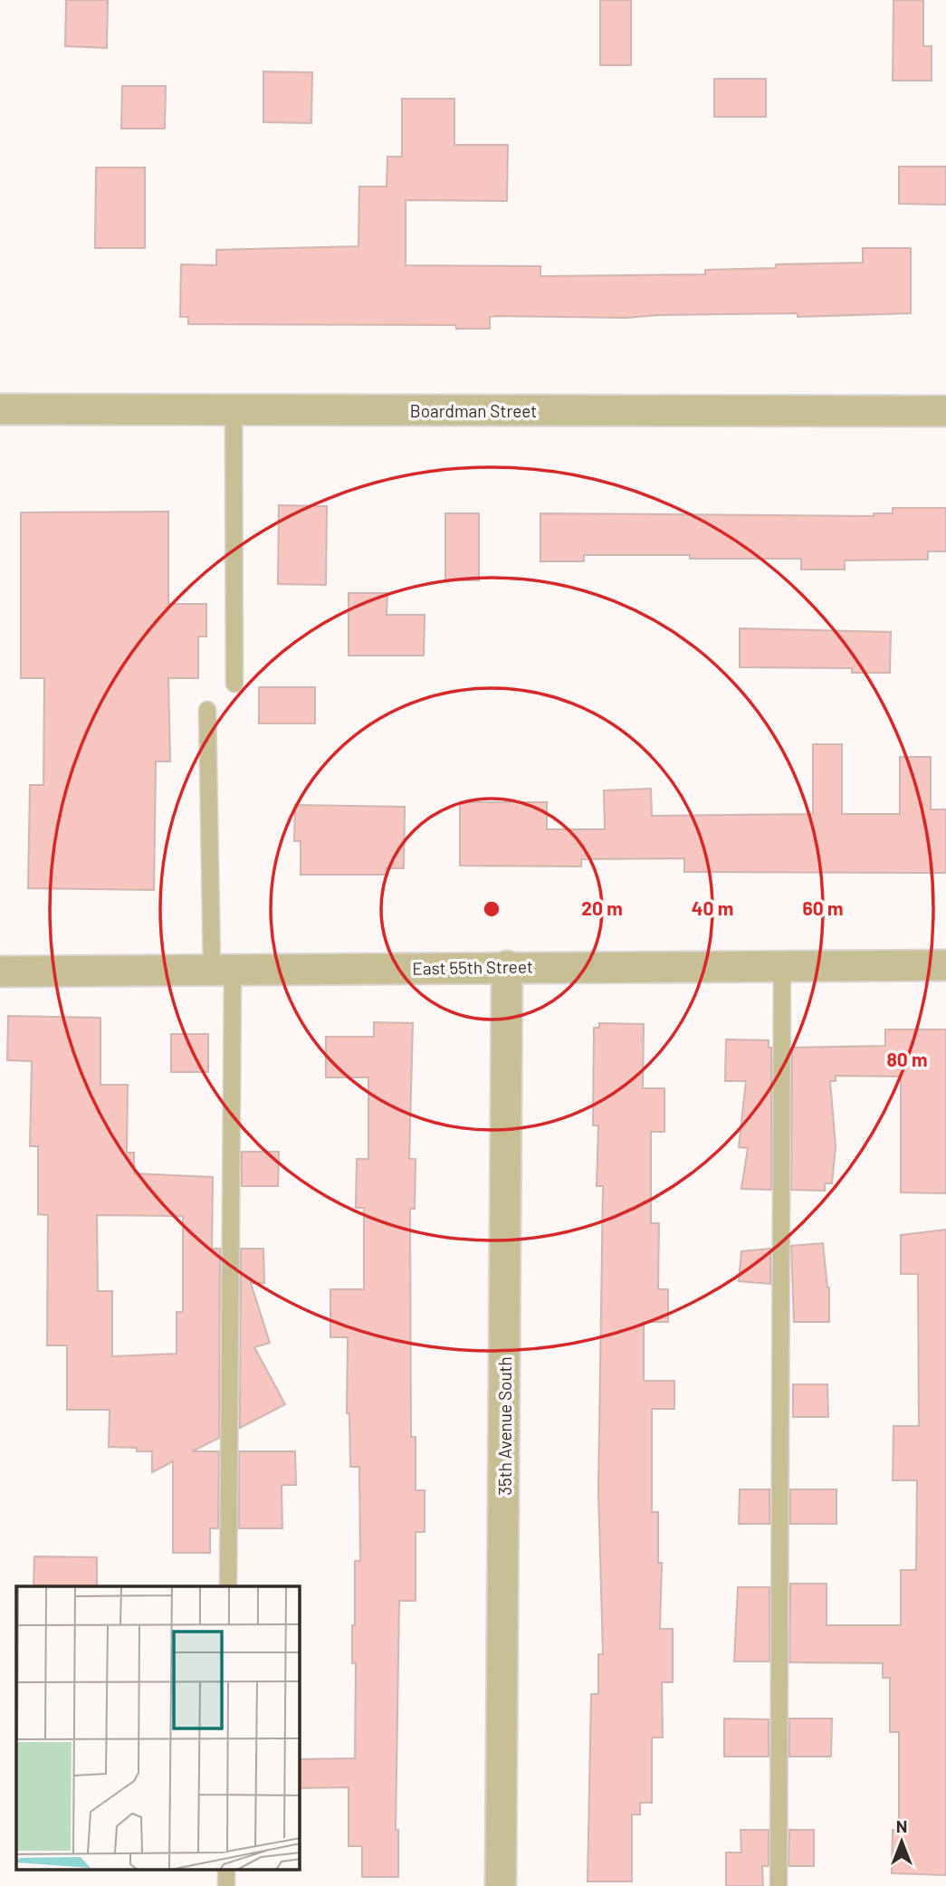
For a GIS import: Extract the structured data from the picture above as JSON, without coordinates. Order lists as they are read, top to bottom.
{
  "streets": {
    "street": ["Boardman Street", "East 55th Street", "35th Avenue South"]
  },
  "crossings": [
    ["East 55th Street", "35th Avenue South"]
  ],
  "north": "top",
  "rings": [
    "20 m",
    "40 m",
    "60 m",
    "80 m"
  ]
}
